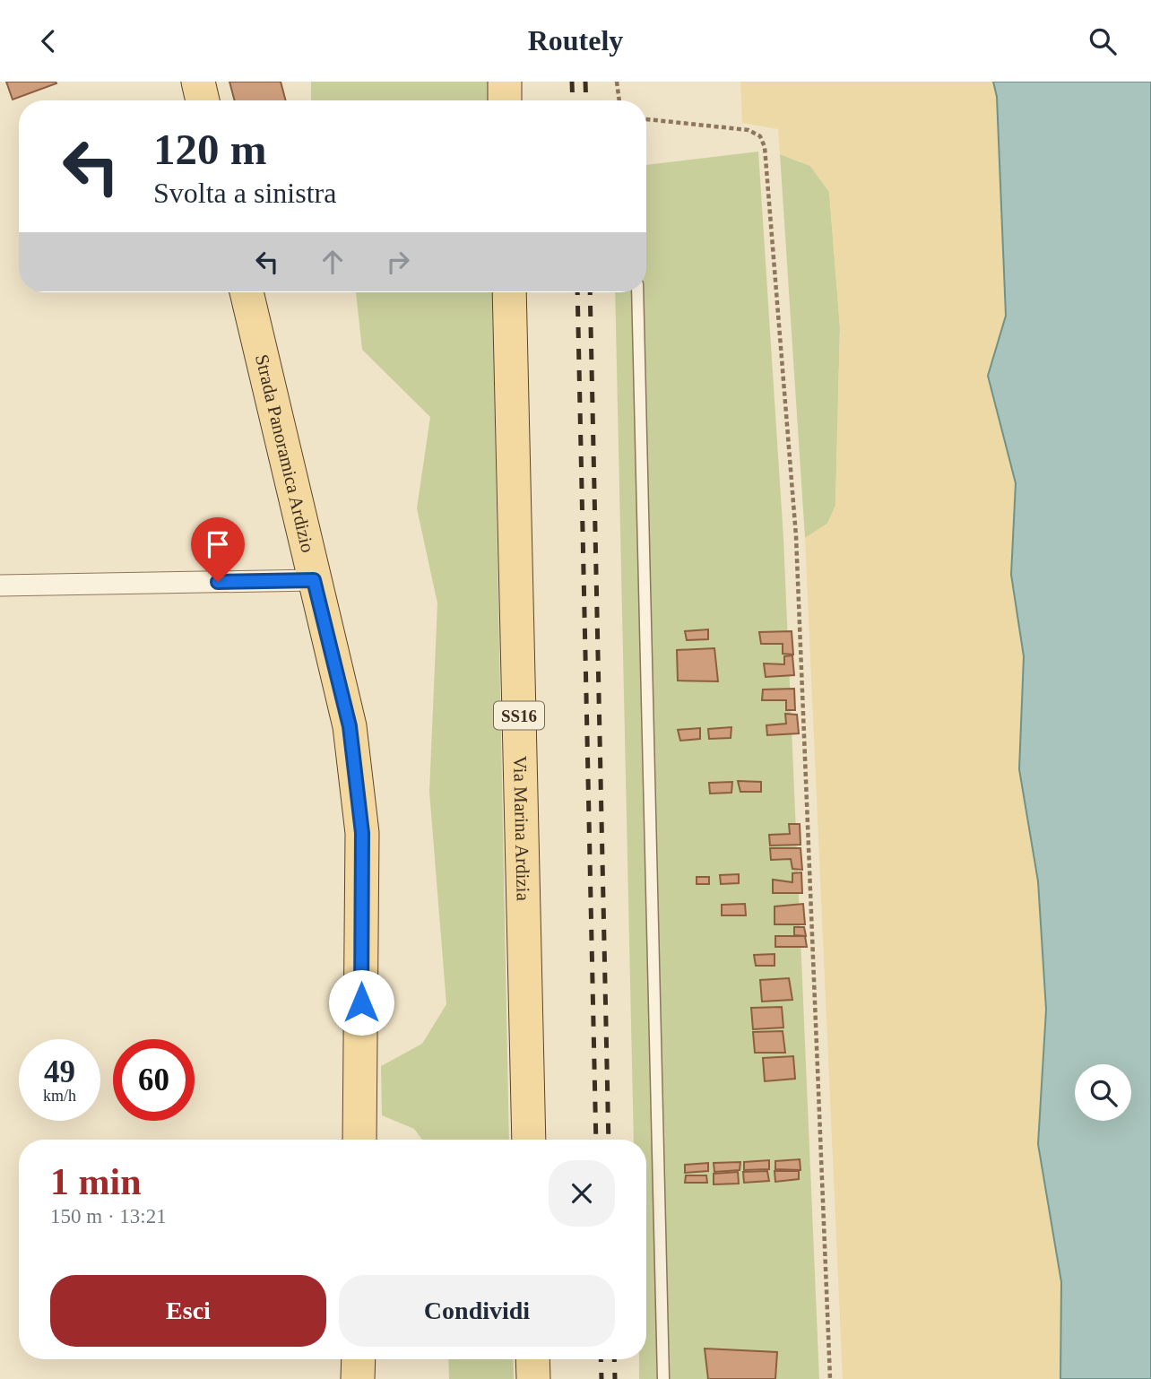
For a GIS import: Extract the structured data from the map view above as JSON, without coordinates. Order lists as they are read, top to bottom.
{
  "streets": {
    "main road": ["Strada Panoramica Ardizio", "SS16", "Via Marina Ardizia"]
  },
  "page": {
    "header": "Routely",
    "turn": ["120 m", "Svolta a sinistra"],
    "speed": "49 km/h",
    "limit": "60",
    "heading": ["1 min", "150 m · 13:21"],
    "buttons": ["Esci", "Condividi"]
  }
}
